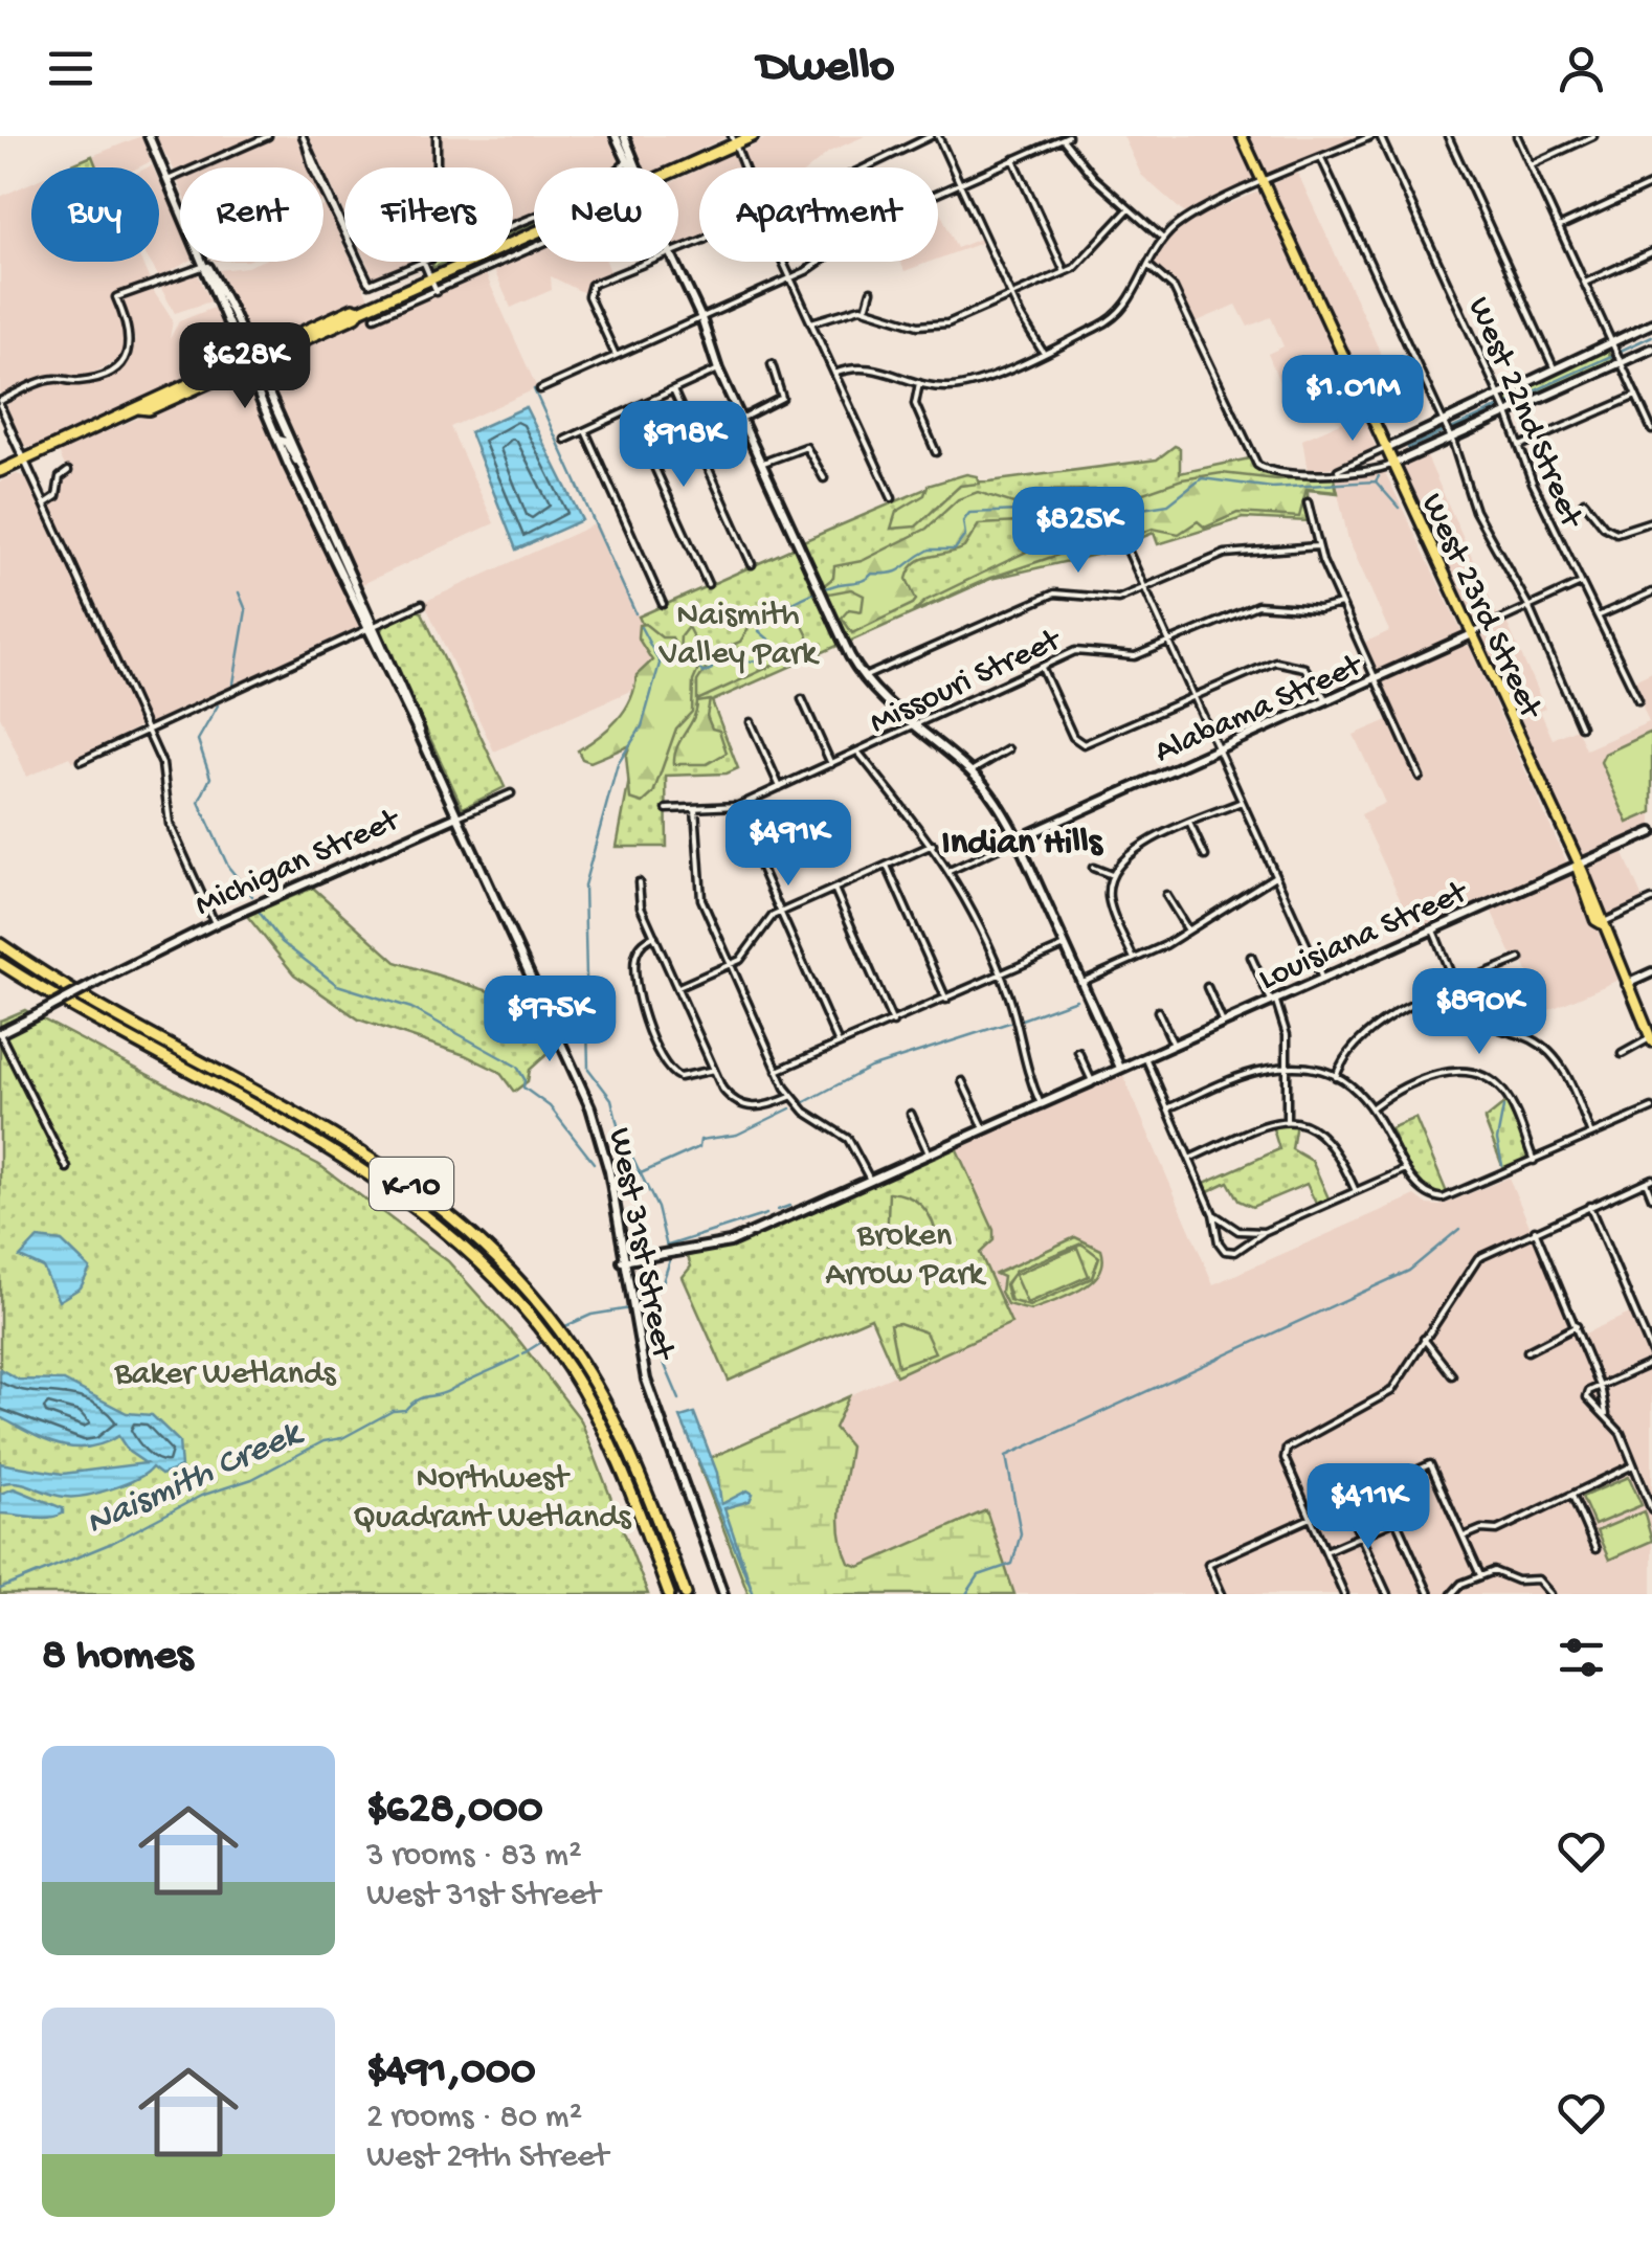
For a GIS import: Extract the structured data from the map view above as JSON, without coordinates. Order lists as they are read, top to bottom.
{
  "streets": {
    "highway": ["K-10"],
    "main road": [
      "West 23rd Street",
      "Alabama Street",
      "Michigan Street",
      "Louisiana Street",
      "West 31st Street"
    ],
    "street": ["West 22nd Street", "Missouri Street"]
  },
  "crossings": [
    ["West 22nd Street", "Alabama Street"],
    ["West 23rd Street", "Alabama Street"],
    ["West 23rd Street", "Louisiana Street"],
    ["Michigan Street", "West 31st Street"],
    ["Louisiana Street", "West 31st Street"]
  ],
  "districts": ["Indian Hills"],
  "water": ["Naismith Creek"],
  "parks": [
    "Naismith Valley Park",
    "Broken Arrow Park",
    "Baker Wetlands",
    "Northwest Quadrant Wetlands"
  ],
  "page": {
    "header": "Dwello",
    "chip": [
      "Buy",
      "Rent",
      "Filters",
      "New",
      "Apartment"
    ],
    "price": [
      "$628K",
      "$1.01M",
      "$918K",
      "$825K",
      "$491K",
      "$890K",
      "$975K",
      "$411K"
    ],
    "heading": "8 homes",
    "list": [
      {
        "name": "$628,000",
        "note": "3 rooms · 83 m² · West 31st Street"
      },
      {
        "name": "$491,000",
        "note": "2 rooms · 80 m² · West 29th Street"
      }
    ]
  }
}
